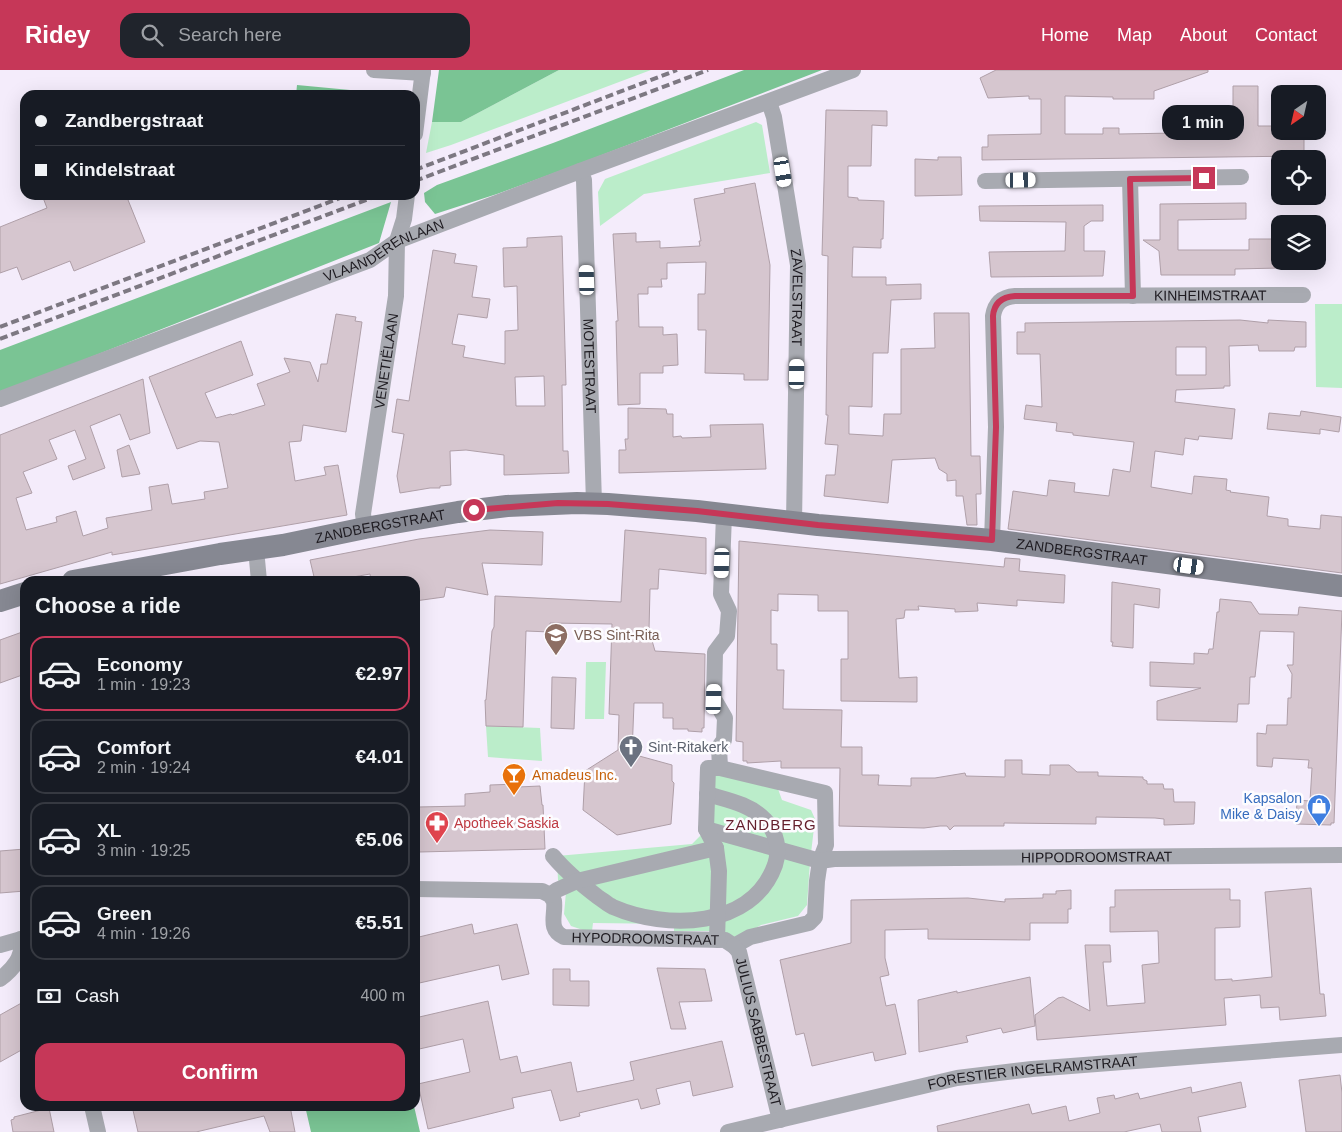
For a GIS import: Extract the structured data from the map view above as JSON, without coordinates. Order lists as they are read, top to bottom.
{
  "streets": {
    "street": [
      "VLAANDERENLAAN",
      "KINHEIMSTRAAT",
      "ZAVELSTRAAT",
      "VENETIËLAAN",
      "MOTESTRAAT",
      "ZANDBERGSTRAAT",
      "HIPPODROOMSTRAAT",
      "HYPODROOMSTRAAT",
      "JULIUS SABBESTRAAT",
      "FORESTIER INGELRAMSTRAAT"
    ]
  },
  "crossings": [
    ["VLAANDERENLAAN", "ZAVELSTRAAT"],
    ["VLAANDERENLAAN", "VENETIËLAAN"],
    ["VLAANDERENLAAN", "MOTESTRAAT"],
    ["KINHEIMSTRAAT", "ZANDBERGSTRAAT"],
    ["ZAVELSTRAAT", "ZANDBERGSTRAAT"],
    ["VENETIËLAAN", "ZANDBERGSTRAAT"],
    ["MOTESTRAAT", "ZANDBERGSTRAAT"],
    ["HIPPODROOMSTRAAT", "HYPODROOMSTRAAT"],
    ["HYPODROOMSTRAAT", "JULIUS SABBESTRAAT"],
    ["JULIUS SABBESTRAAT", "FORESTIER INGELRAMSTRAAT"]
  ],
  "districts": ["ZANDBERG"],
  "places": {
    "school or university": ["VBS Sint-Rita"],
    "church": ["Sint-Ritakerk"],
    "bar": ["Amadeus Inc."],
    "shop": ["Kapsalon Mike & Daisy"],
    "pharmacy": ["Apotheek Saskia"]
  },
  "north": "bottom left",
  "page": {
    "header": "Ridey",
    "search": "Search here",
    "nav": [
      "Home",
      "Map",
      "About",
      "Contact"
    ],
    "banner": ["Zandbergstraat", "Kindelstraat"],
    "bubble": "1 min",
    "heading": "Choose a ride",
    "list": [
      {
        "name": "Economy",
        "note": "1 min · 19:23",
        "value": "€2.97"
      },
      {
        "name": "Comfort",
        "note": "2 min · 19:24",
        "value": "€4.01"
      },
      {
        "name": "XL",
        "note": "3 min · 19:25",
        "value": "€5.06"
      },
      {
        "name": "Green",
        "note": "4 min · 19:26",
        "value": "€5.51"
      }
    ],
    "pay": ["Cash", "400 m"],
    "buttons": "Confirm"
  }
}
